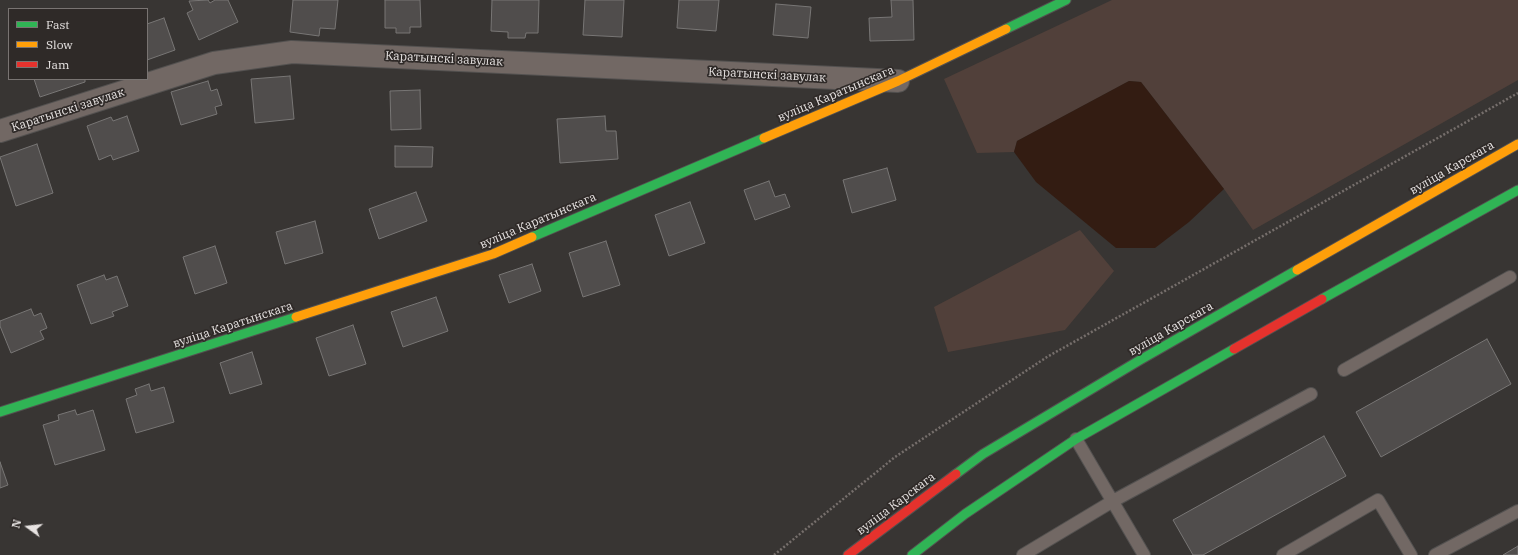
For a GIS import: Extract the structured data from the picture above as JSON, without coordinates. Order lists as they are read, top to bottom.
{
  "streets": {
    "street": ["Каратынскі завулак", "вуліца Каратынскага", "вуліца Карскага"]
  },
  "crossings": [
    ["Каратынскі завулак", "вуліца Каратынскага"]
  ],
  "legend": ["Fast", "Slow", "Jam"],
  "north": "left"
}
